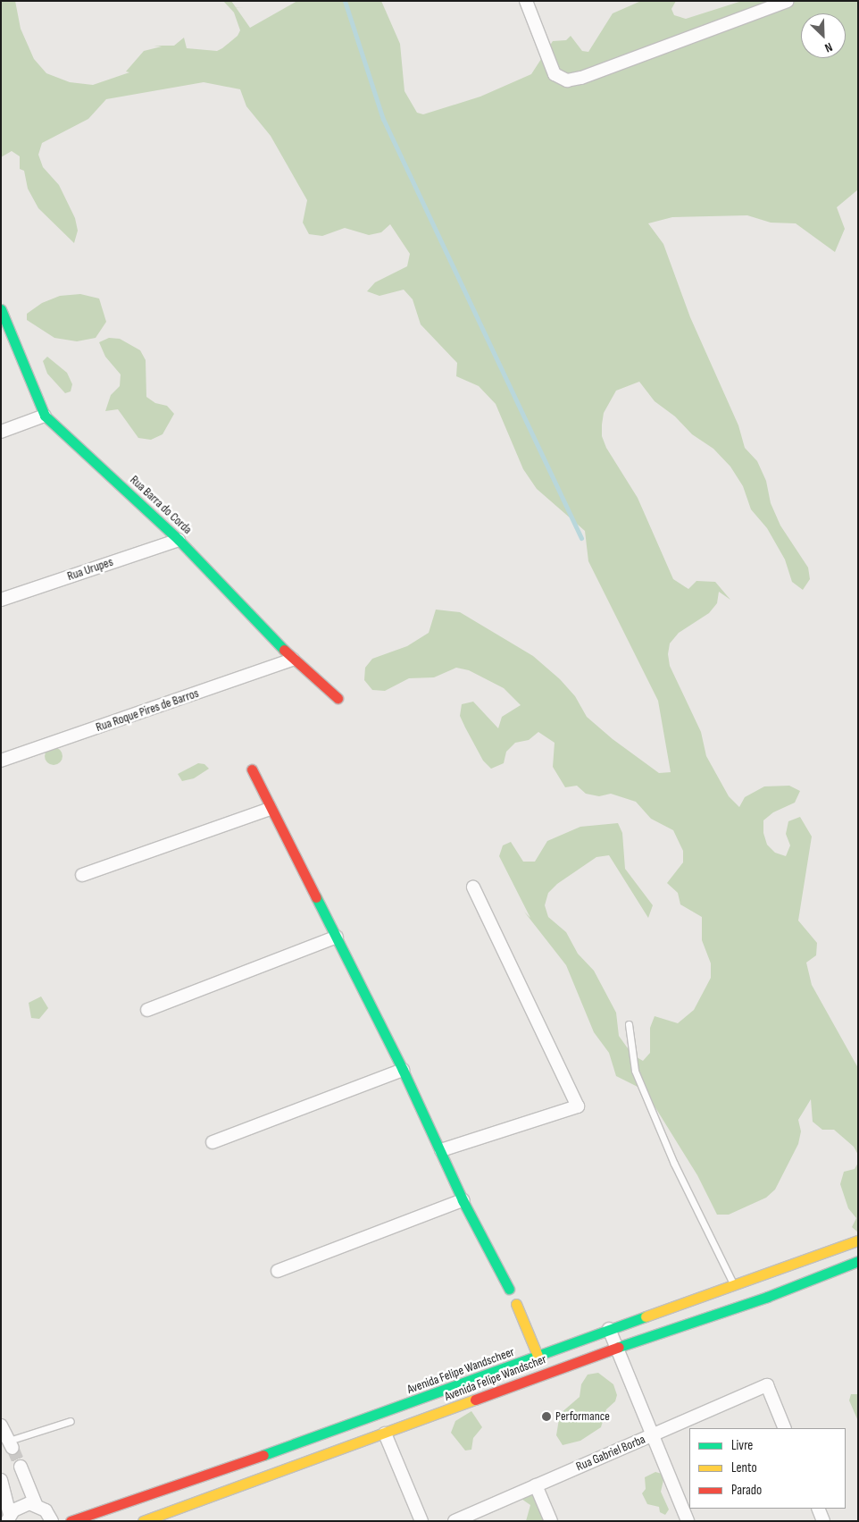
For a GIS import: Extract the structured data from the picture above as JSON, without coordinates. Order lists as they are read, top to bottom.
{
  "streets": {
    "main road": ["Rua Barra do Corda", "Avenida Felipe Wandscheer", "Avenida Felipe Wandscher"],
    "street": ["Rua Urupes", "Rua Roque Pires de Barros", "Rua Gabriel Borba"]
  },
  "crossings": [
    ["Rua Barra do Corda", "Rua Urupes"],
    ["Rua Barra do Corda", "Rua Roque Pires de Barros"]
  ],
  "places": ["Performance"],
  "legend": ["Livre", "Lento", "Parado"],
  "north": "bottom right"
}
